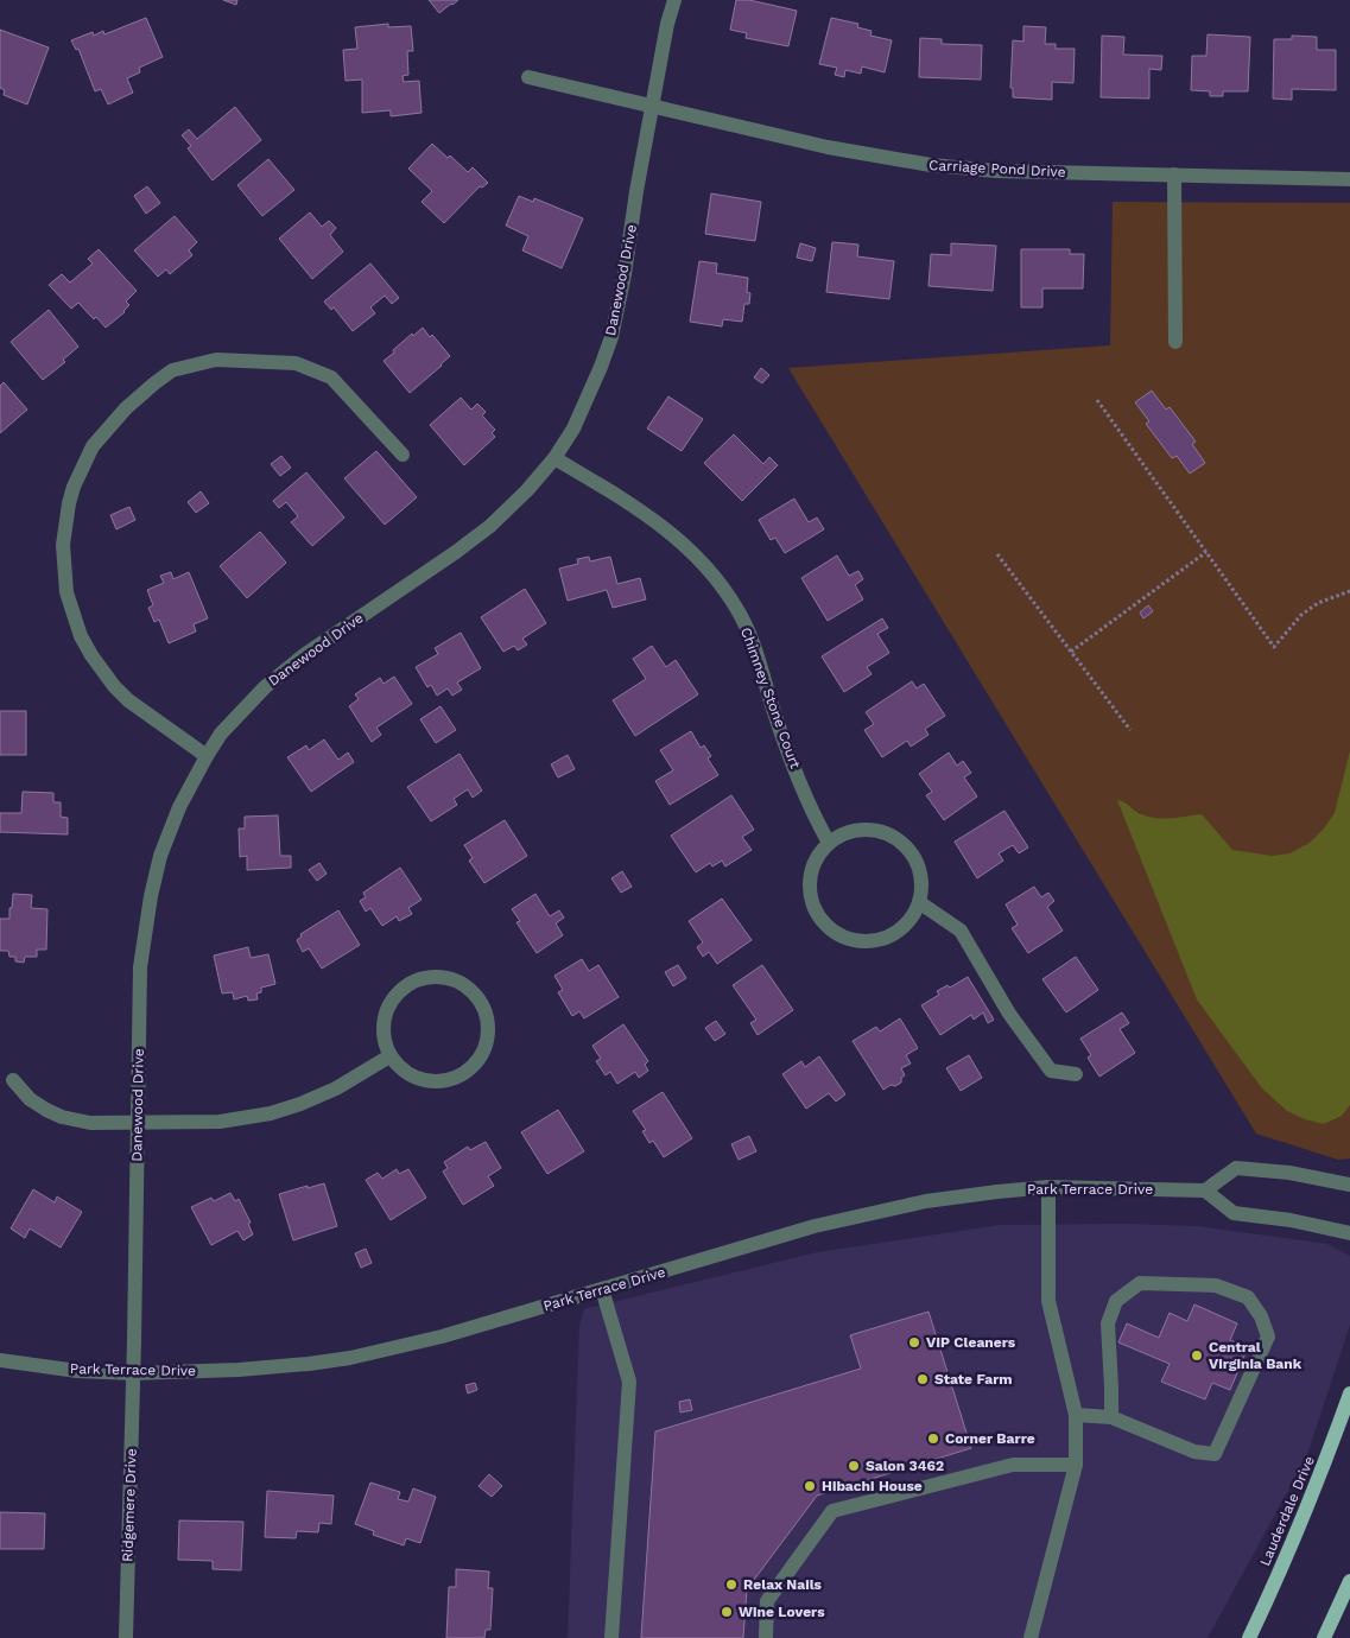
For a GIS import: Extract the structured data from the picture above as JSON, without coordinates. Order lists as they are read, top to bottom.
{
  "streets": {
    "main road": ["Lauderdale Drive"],
    "street": [
      "Carriage Pond Drive",
      "Danewood Drive",
      "Chimney Stone Court",
      "Park Terrace Drive",
      "Ridgemere Drive"
    ]
  },
  "crossings": [
    ["Carriage Pond Drive", "Danewood Drive"],
    ["Danewood Drive", "Chimney Stone Court"],
    ["Danewood Drive", "Park Terrace Drive"],
    ["Danewood Drive", "Ridgemere Drive"],
    ["Park Terrace Drive", "Ridgemere Drive"]
  ],
  "places": [
    "VIP Cleaners",
    "Central Virginia Bank",
    "State Farm",
    "Corner Barre",
    "Salon 3462",
    "Hibachi House",
    "Relax Nails",
    "Wine Lovers"
  ]
}
